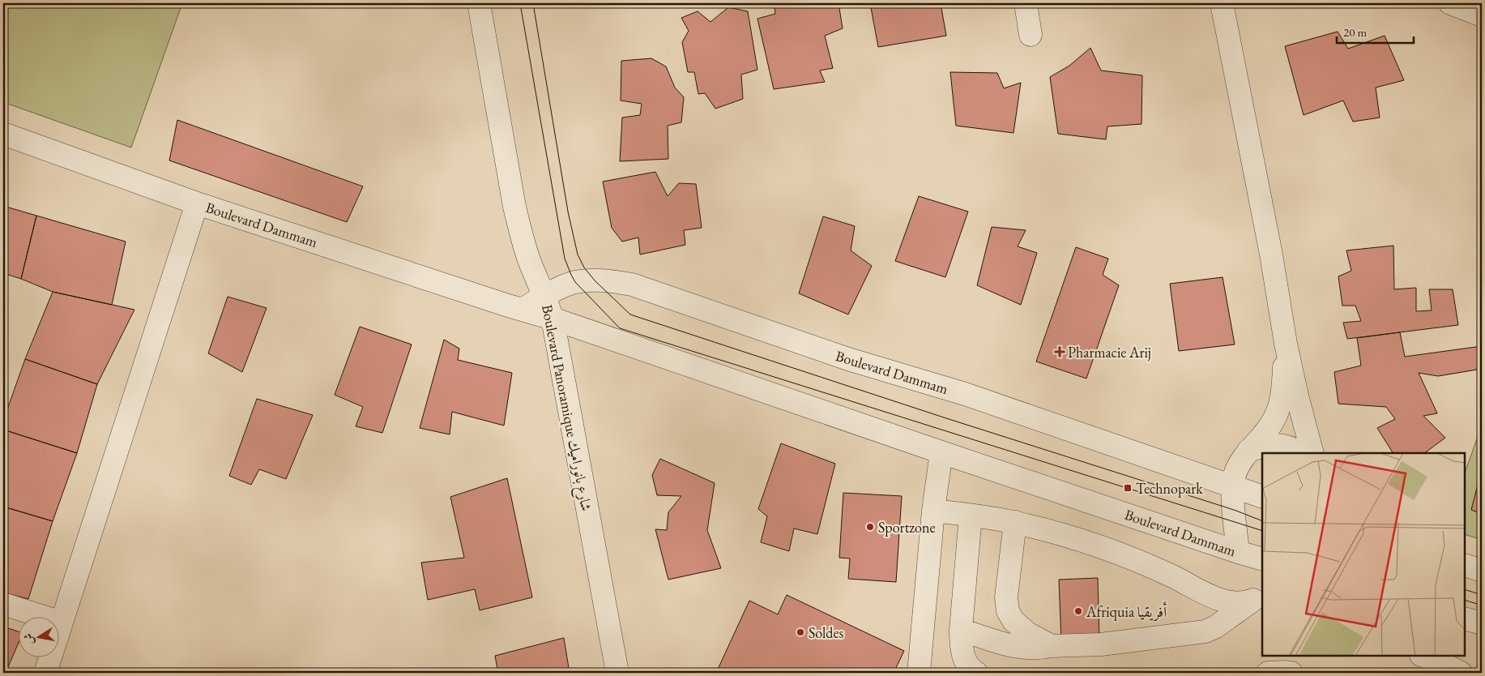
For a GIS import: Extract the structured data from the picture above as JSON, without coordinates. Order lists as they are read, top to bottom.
{
  "streets": {
    "street": ["Boulevard Dammam", "Boulevard Panoramique شارع بانوراميك"]
  },
  "crossings": [
    ["Boulevard Dammam", "Boulevard Panoramique شارع بانوراميك"]
  ],
  "places": {
    "health": ["Pharmacie Arij"],
    "transit": ["Technopark"],
    "other": ["Sportzone", "Afriquia أفريقيا", "Soldes"]
  },
  "scale_bar": "20 m",
  "north": "left"
}
